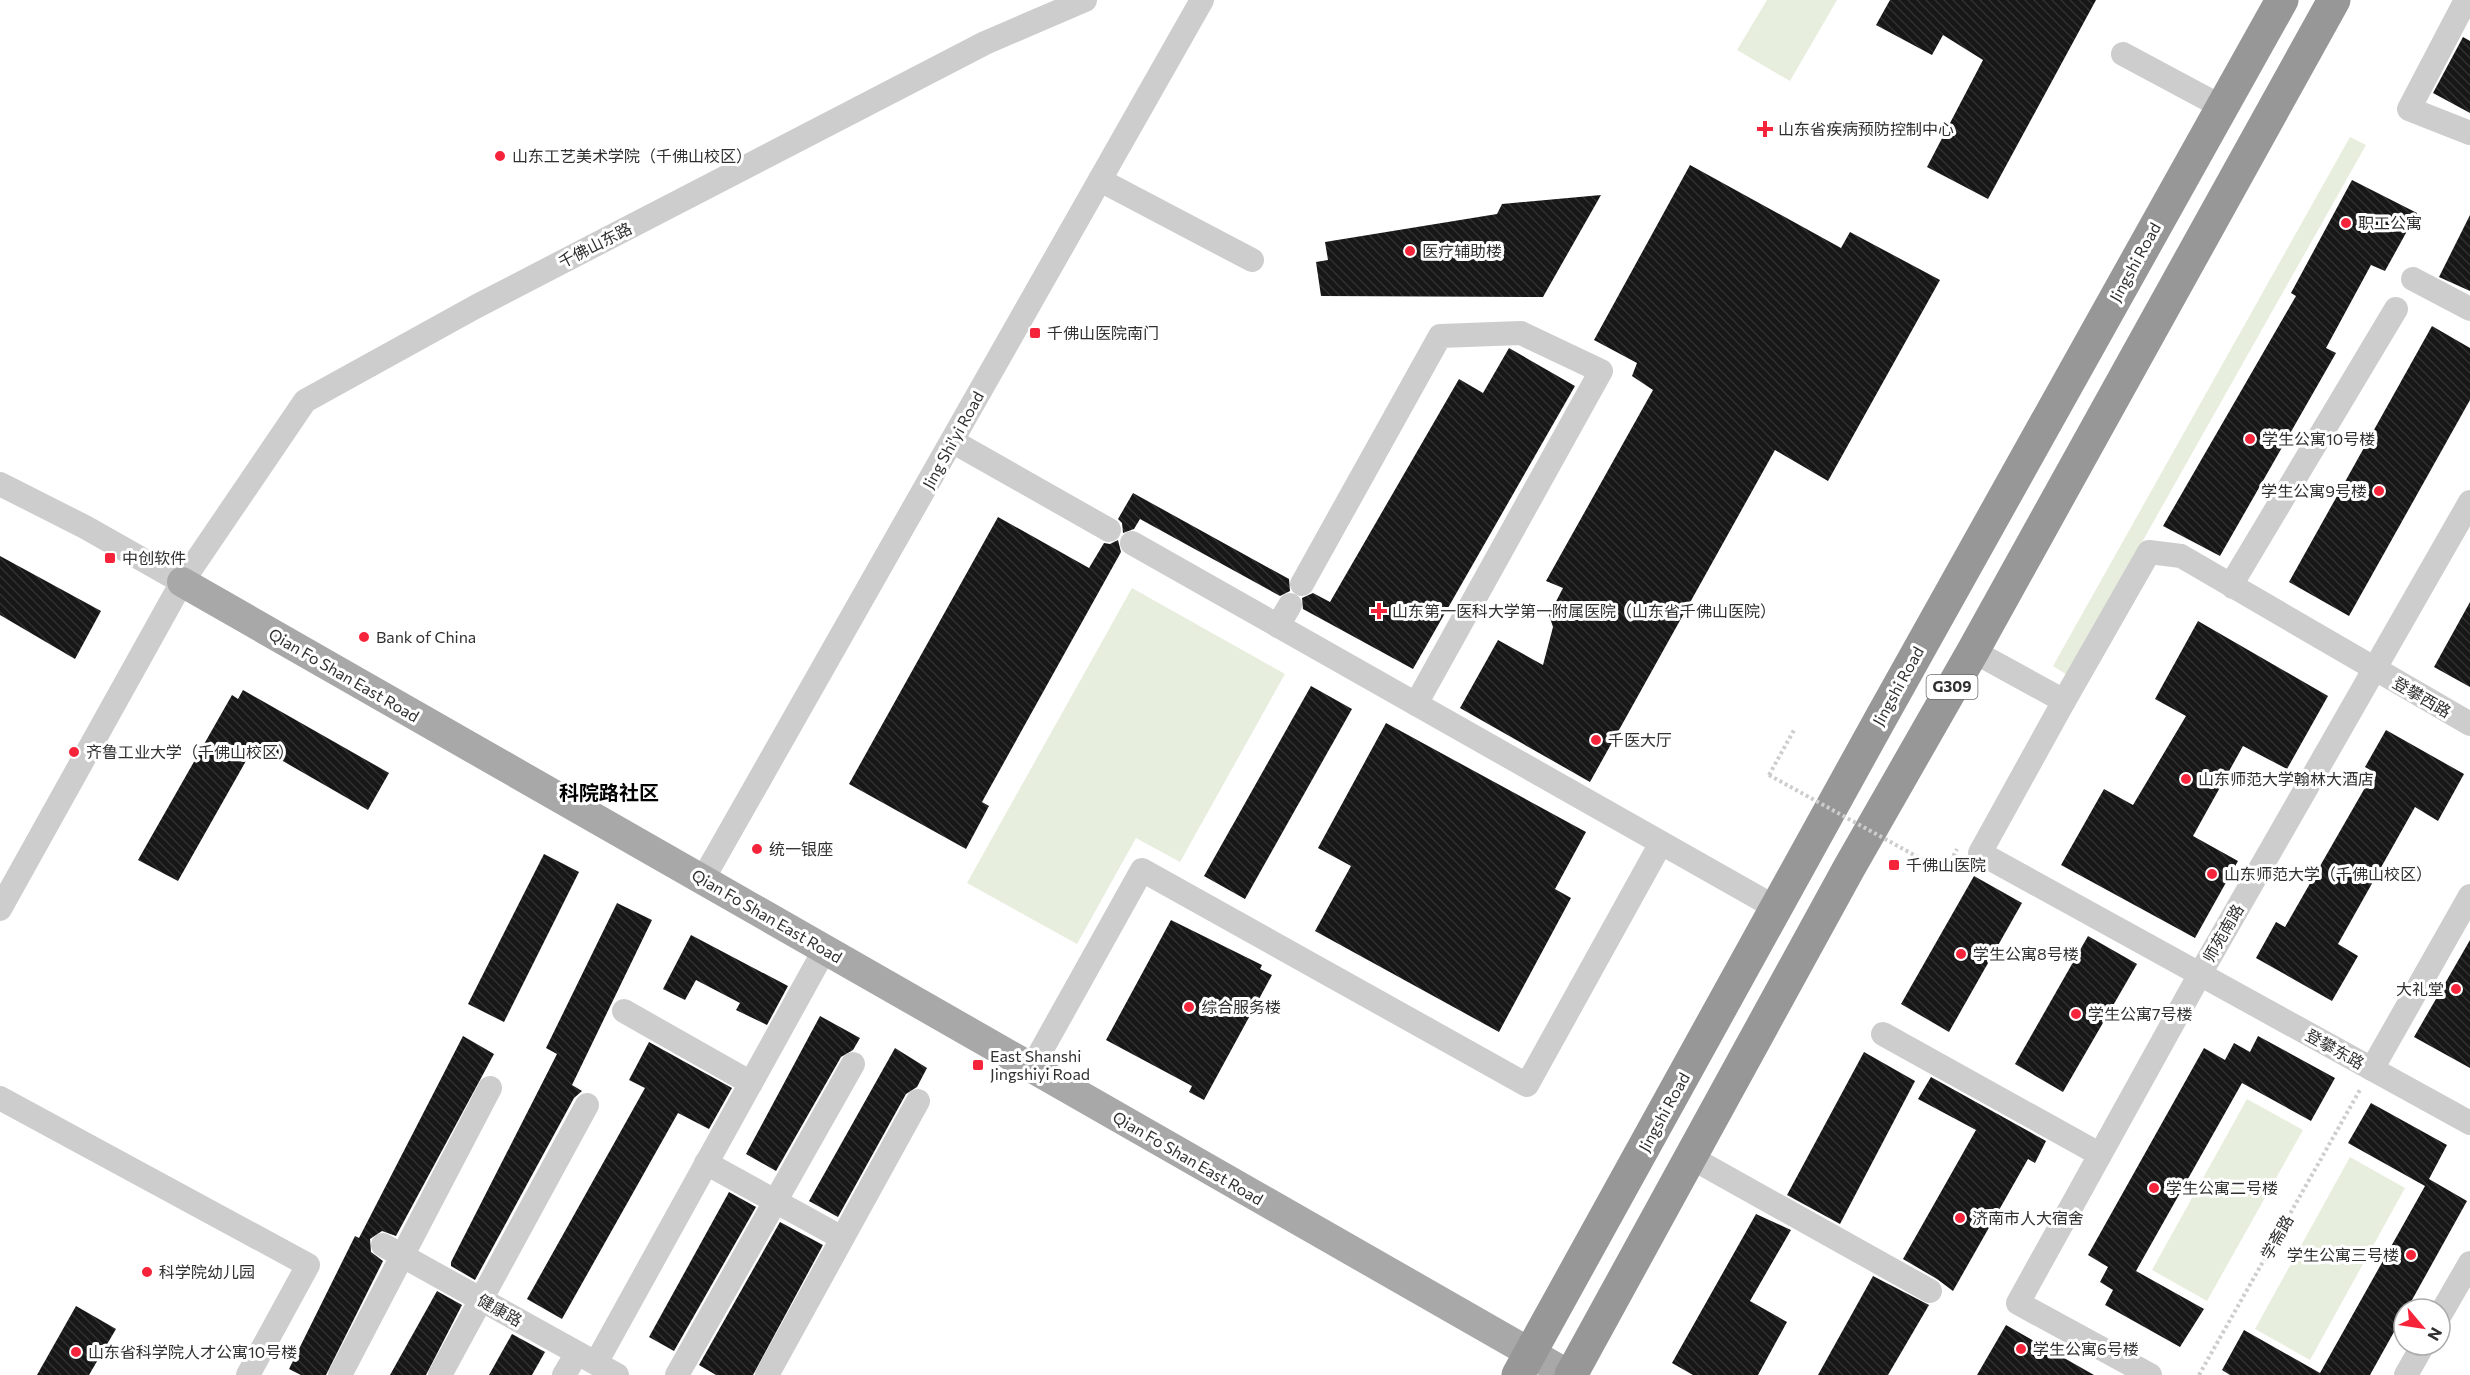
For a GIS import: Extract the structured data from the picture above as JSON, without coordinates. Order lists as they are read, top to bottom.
{
  "streets": {
    "highway": ["Jingshi Road", "G309"],
    "main road": ["Qian Fo Shan East Road"],
    "street": [
      "千佛山东路",
      "Jing Shi'yi Road",
      "登攀西路",
      "师苑南路",
      "登攀东路",
      "健康路"
    ],
    "path": ["学斋路"]
  },
  "crossings": [
    ["千佛山东路", "Qian Fo Shan East Road"],
    ["Jingshi Road", "Qian Fo Shan East Road"],
    ["Jing Shi'yi Road", "Qian Fo Shan East Road"],
    ["Qian Fo Shan East Road", "G309"],
    ["登攀西路", "师苑南路"],
    ["登攀西路", "登攀东路"],
    ["师苑南路", "登攀东路"]
  ],
  "districts": ["科院路社区"],
  "places": {
    "health": ["山东省疾病预防控制中心", "山东第一医科大学第一附属医院（山东省千佛山医院）"],
    "other": [
      "山东工艺美术学院（千佛山校区）",
      "职工公寓",
      "医疗辅助楼",
      "学生公寓10号楼",
      "学生公寓9号楼",
      "Bank of China",
      "千医大厅",
      "齐鲁工业大学（千佛山校区）",
      "山东师范大学翰林大酒店",
      "统一银座",
      "山东师范大学（千佛山校区）",
      "学生公寓8号楼",
      "大礼堂",
      "综合服务楼",
      "学生公寓7号楼",
      "学生公寓二号楼",
      "济南市人大宿舍",
      "学生公寓三号楼",
      "科学院幼儿园",
      "学生公寓6号楼",
      "山东省科学院人才公寓10号楼"
    ],
    "transit": [
      "千佛山医院南门",
      "中创软件",
      "千佛山医院",
      "East Shanshi Jingshiyi Road"
    ]
  },
  "north": "bottom right"
}
